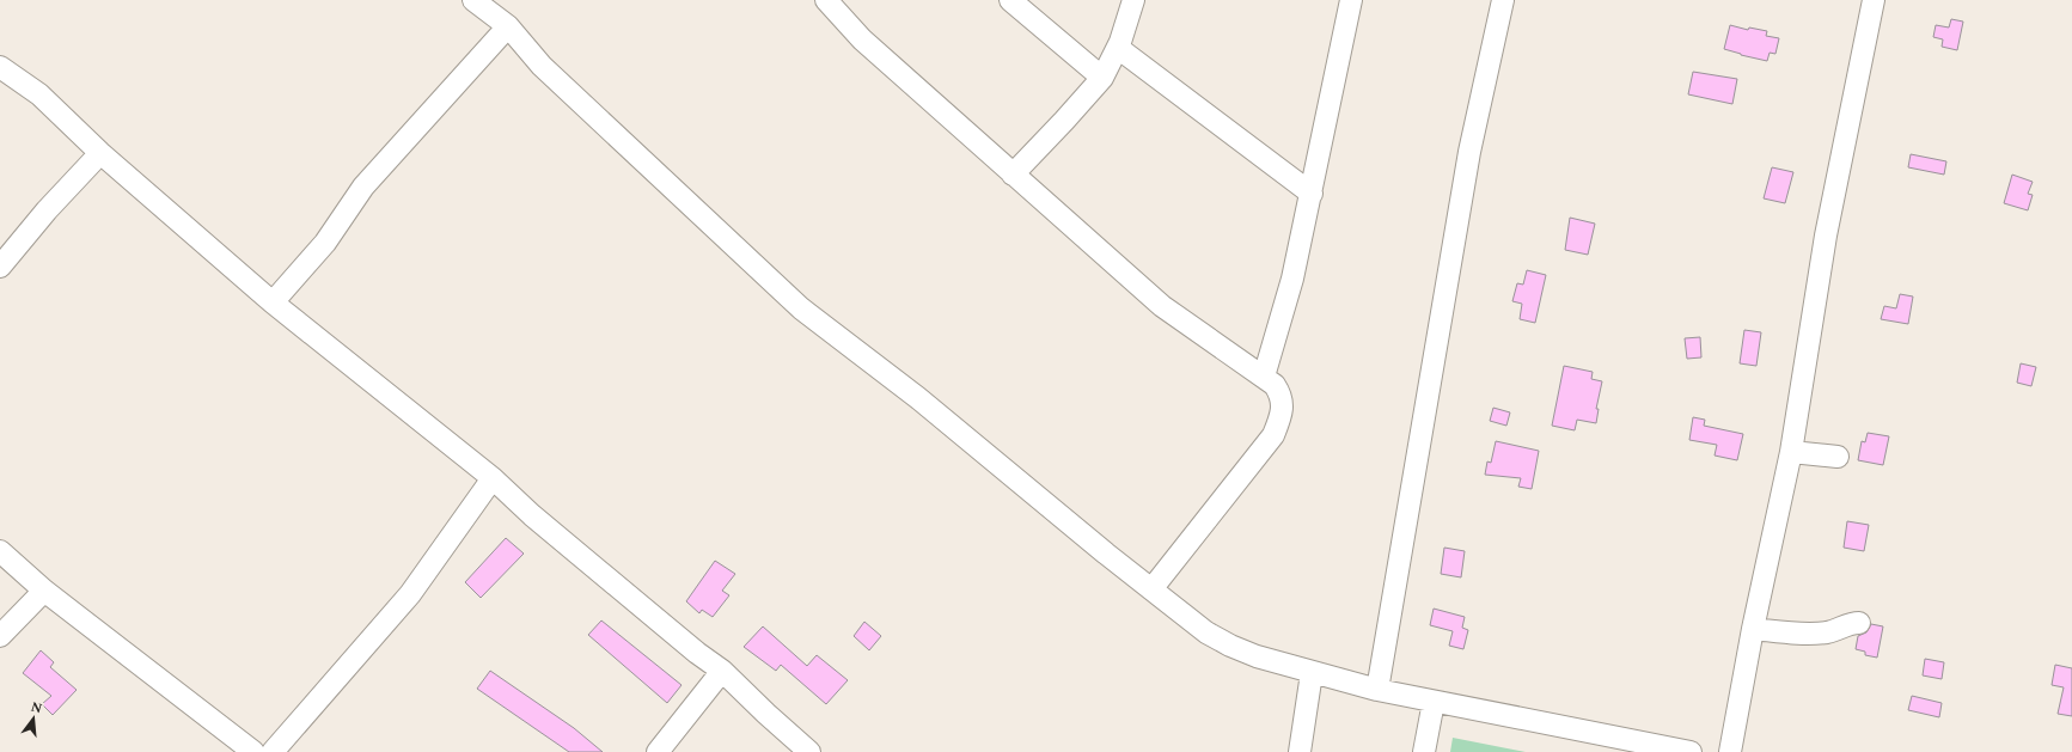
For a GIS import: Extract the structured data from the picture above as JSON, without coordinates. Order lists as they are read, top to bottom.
{
  "north": "top"
}
